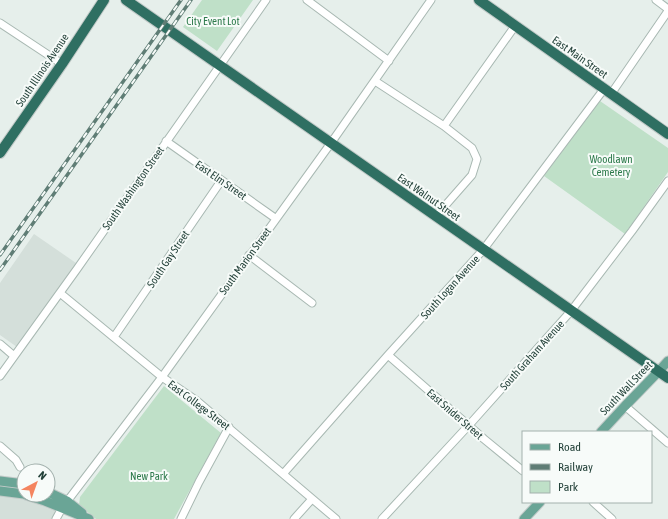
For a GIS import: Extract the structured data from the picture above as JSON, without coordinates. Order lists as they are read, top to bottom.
{
  "streets": {
    "highway": ["East Main Street", "South Illinois Avenue", "East Walnut Street"],
    "main road": ["South Wall Street"],
    "street": [
      "East Elm Street",
      "South Washington Street",
      "South Gay Street",
      "South Marion Street",
      "South Logan Avenue",
      "South Graham Avenue",
      "East College Street",
      "East Snider Street"
    ]
  },
  "crossings": [
    ["East Main Street", "South Logan Avenue"],
    ["East Elm Street", "South Washington Street"],
    ["East Elm Street", "South Gay Street"],
    ["East Elm Street", "South Marion Street"],
    ["South Washington Street", "East Walnut Street"],
    ["South Washington Street", "East College Street"],
    ["East Walnut Street", "South Marion Street"],
    ["East Walnut Street", "South Logan Avenue"],
    ["East Walnut Street", "South Graham Avenue"],
    ["East Walnut Street", "South Wall Street"],
    ["South Gay Street", "East College Street"],
    ["South Marion Street", "East College Street"],
    ["South Logan Avenue", "East College Street"],
    ["South Logan Avenue", "East Snider Street"],
    ["South Graham Avenue", "East Snider Street"]
  ],
  "parks": ["City Event Lot", "Woodlawn Cemetery", "New Park"],
  "legend": ["Road", "Railway", "Park"],
  "north": "top right"
}
